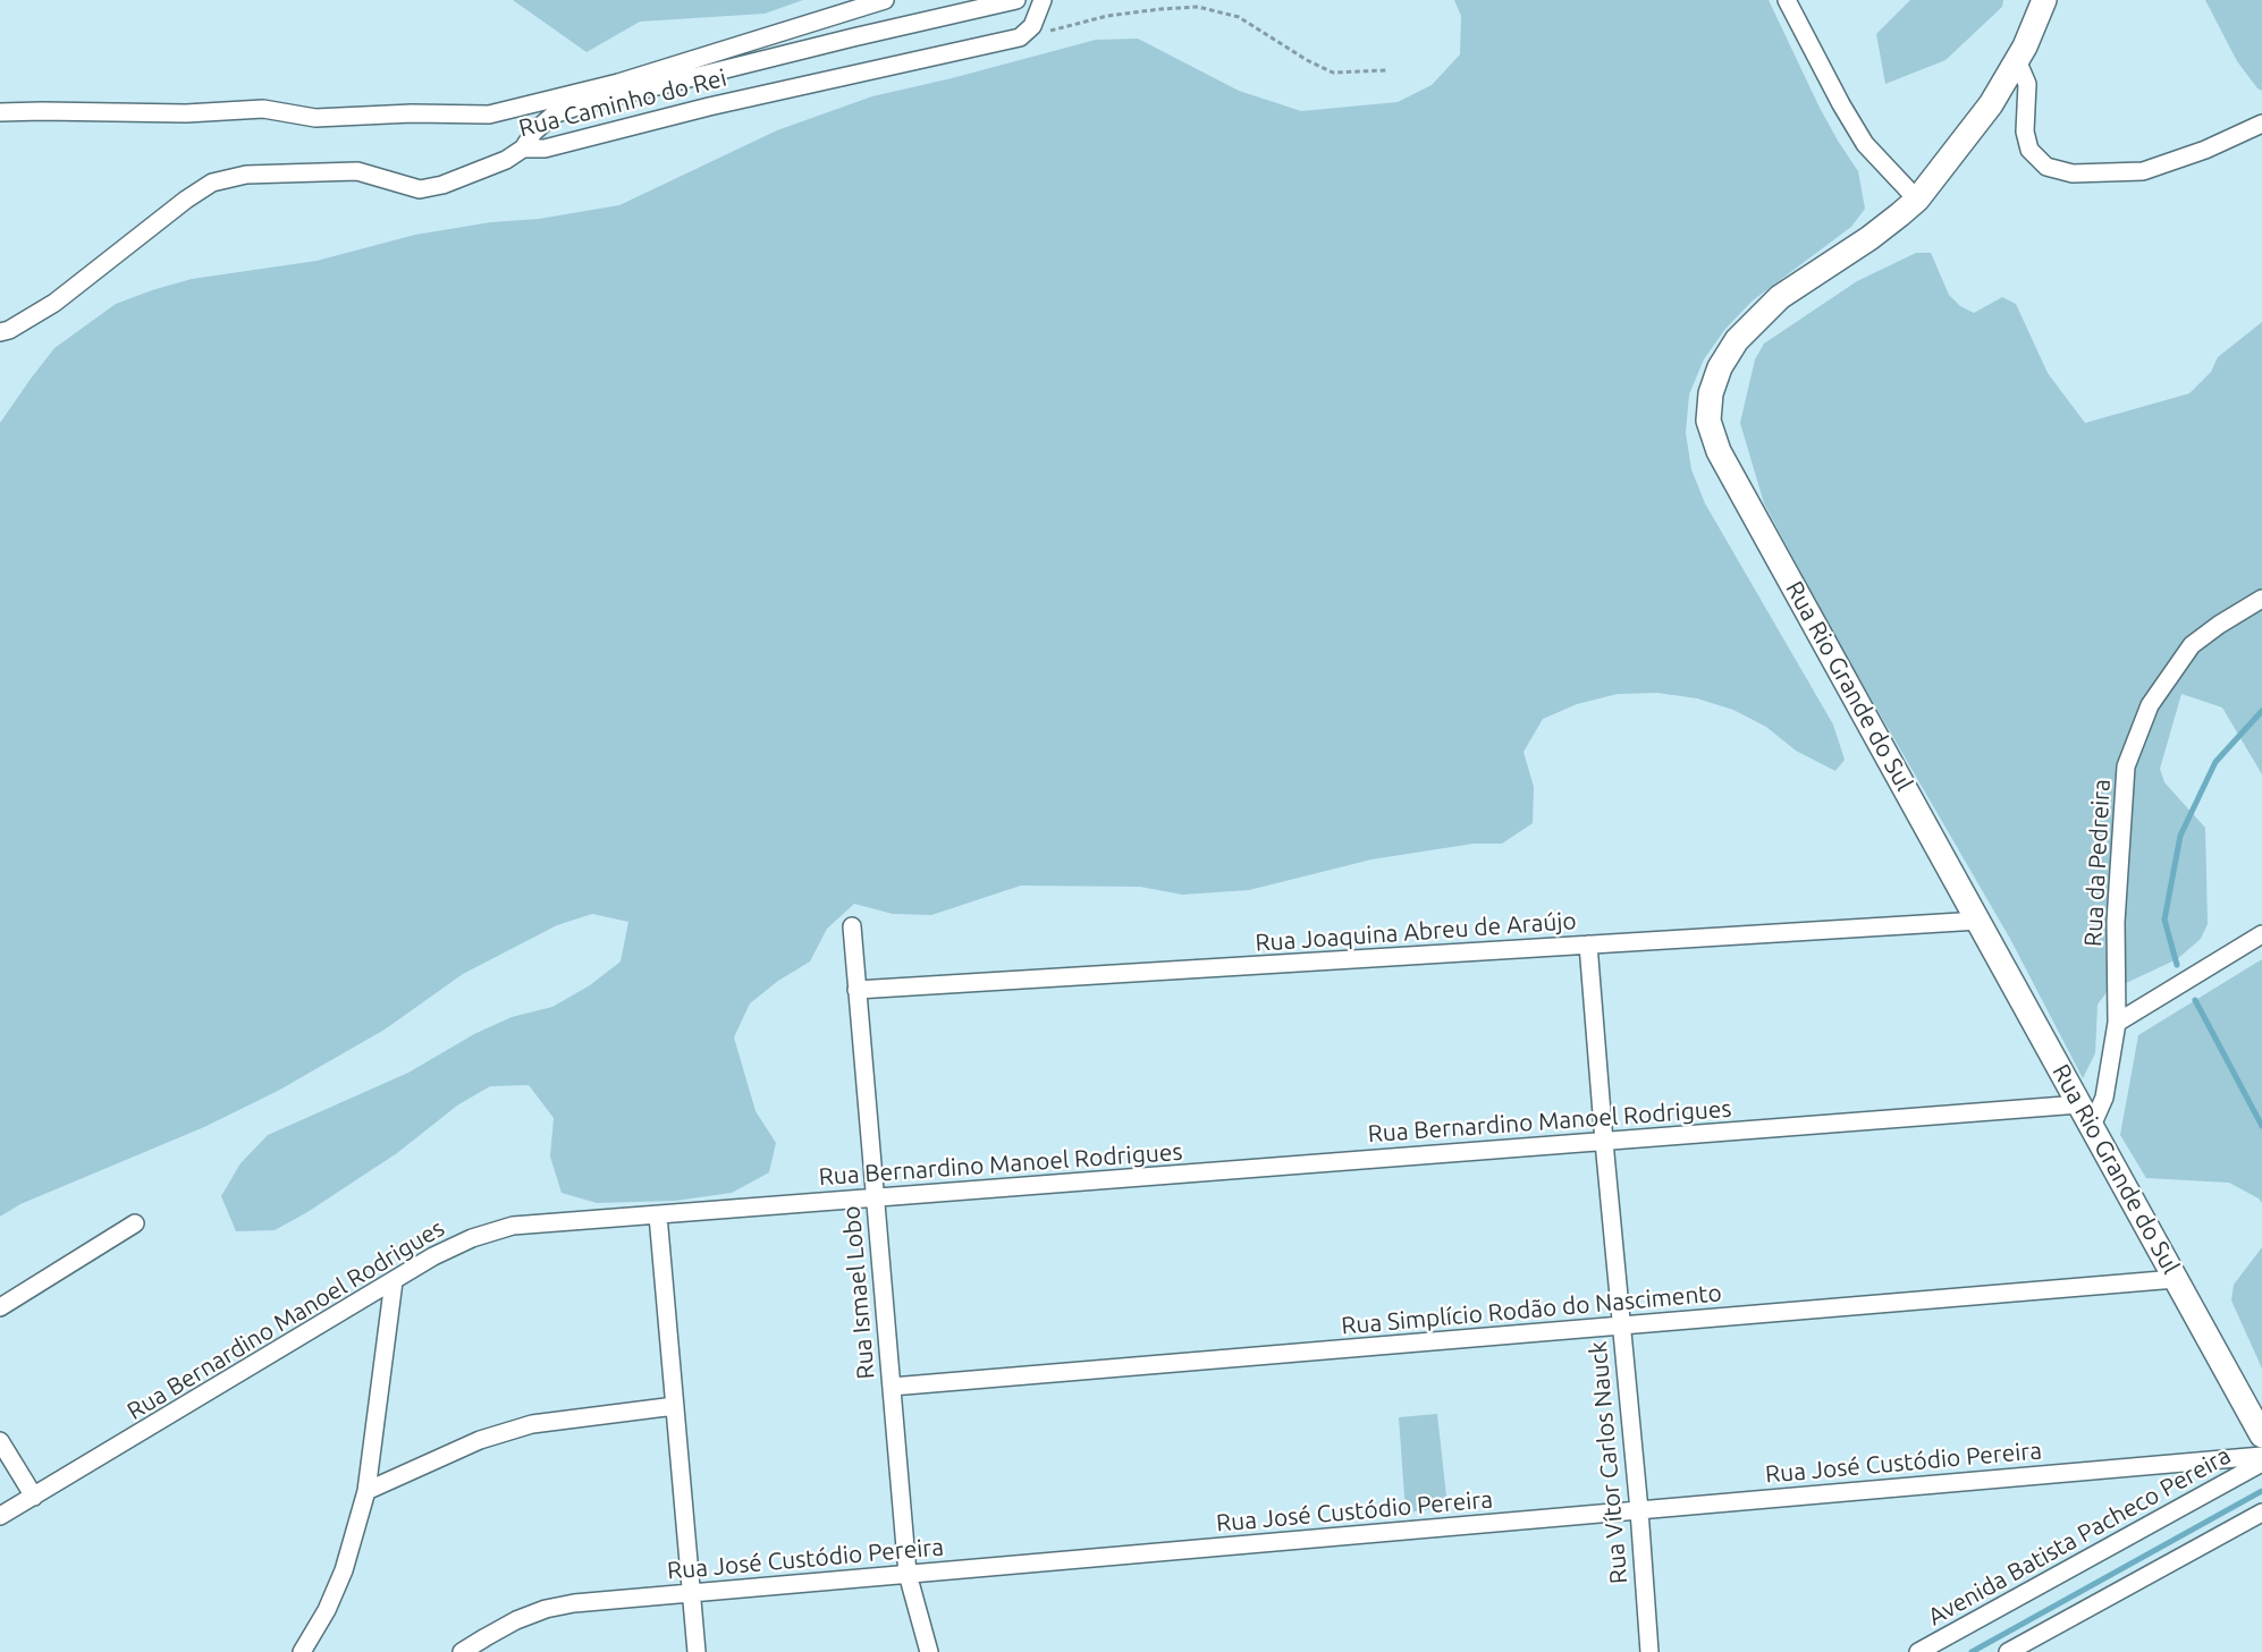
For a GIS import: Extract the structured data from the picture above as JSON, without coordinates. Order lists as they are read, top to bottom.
{
  "streets": {
    "street": [
      "Rua Caminho do Rei",
      "Rua Rio Grande do Sul",
      "Rua da Pedreira",
      "Rua Joaquina Abreu de Araújo",
      "Rua Bernardino Manoel Rodrigues",
      "Rua Ismael Lobo",
      "Rua Simplício Rodão do Nascimento",
      "Rua Vítor Carlos Nauck",
      "Rua José Custódio Pereira",
      "Avenida Batista Pacheco Pereira"
    ]
  },
  "crossings": [
    ["Rua Rio Grande do Sul", "Rua da Pedreira"],
    ["Rua Rio Grande do Sul", "Rua Joaquina Abreu de Araújo"],
    ["Rua Rio Grande do Sul", "Rua Bernardino Manoel Rodrigues"],
    ["Rua Rio Grande do Sul", "Rua Simplício Rodão do Nascimento"],
    ["Rua Joaquina Abreu de Araújo", "Rua Ismael Lobo"],
    ["Rua Joaquina Abreu de Araújo", "Rua Vítor Carlos Nauck"],
    ["Rua Bernardino Manoel Rodrigues", "Rua Ismael Lobo"],
    ["Rua Bernardino Manoel Rodrigues", "Rua Vítor Carlos Nauck"],
    ["Rua Ismael Lobo", "Rua Simplício Rodão do Nascimento"],
    ["Rua Ismael Lobo", "Rua José Custódio Pereira"],
    ["Rua Simplício Rodão do Nascimento", "Rua Vítor Carlos Nauck"],
    ["Rua Vítor Carlos Nauck", "Rua José Custódio Pereira"]
  ]
}
